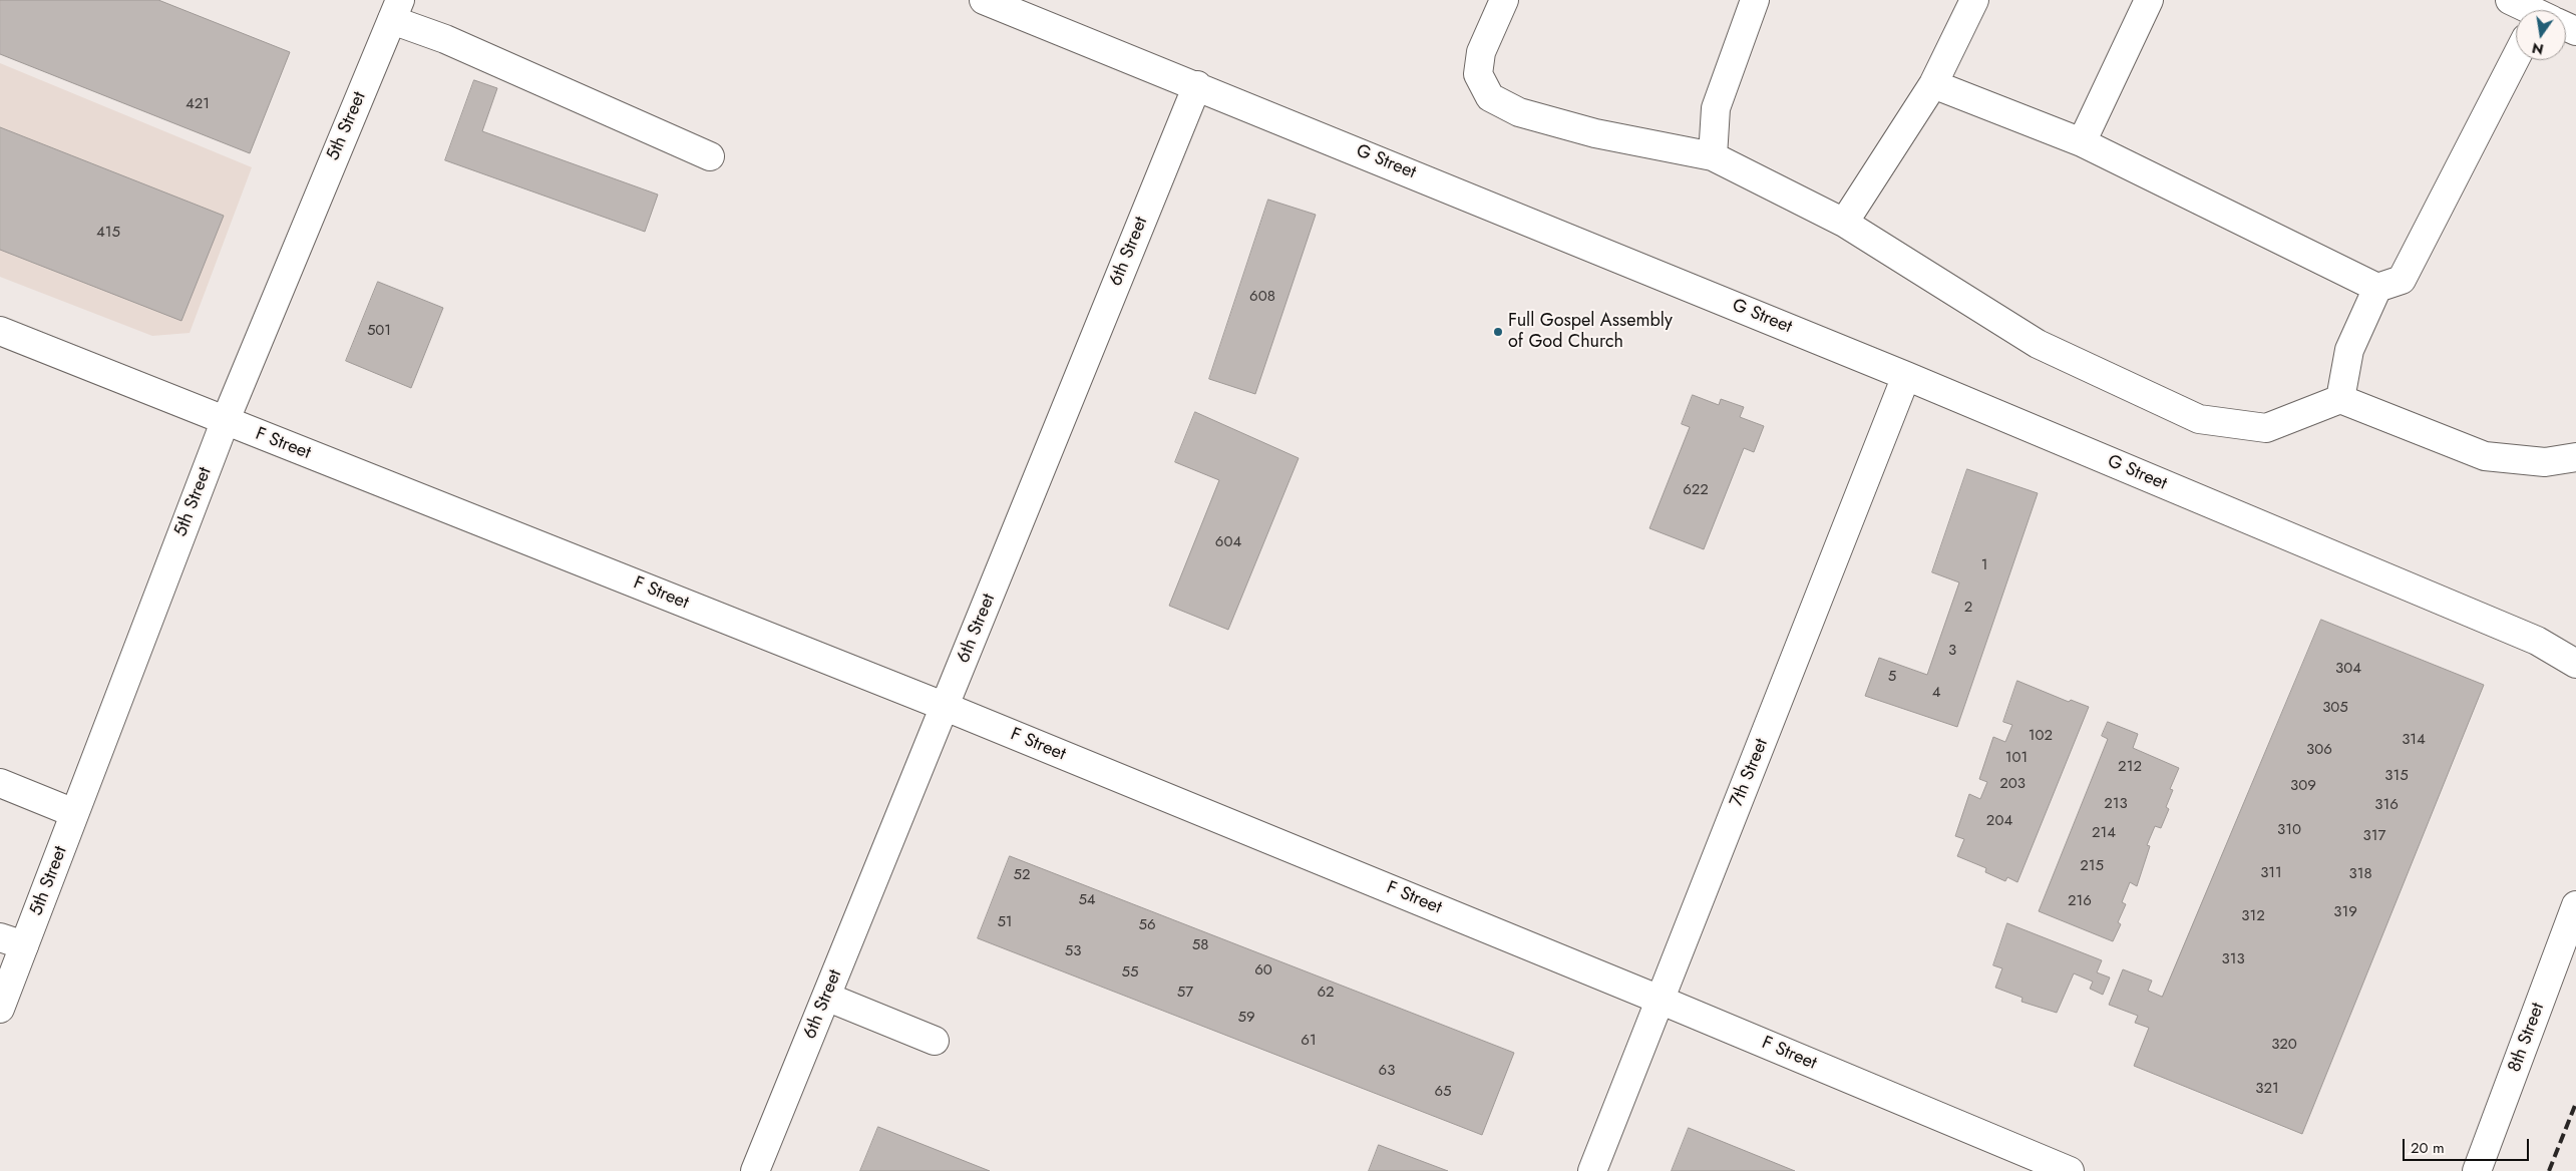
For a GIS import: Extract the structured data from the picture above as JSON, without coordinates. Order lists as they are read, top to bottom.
{
  "streets": {
    "street": [
      "5th Street",
      "G Street",
      "6th Street",
      "F Street",
      "7th Street",
      "8th Street"
    ]
  },
  "crossings": [
    ["5th Street", "F Street"],
    ["G Street", "6th Street"],
    ["G Street", "7th Street"],
    ["6th Street", "F Street"],
    ["F Street", "7th Street"]
  ],
  "places": ["Full Gospel Assembly of God Church"],
  "house_numbers": [
    "421",
    "415",
    "608",
    "501",
    "622",
    "604",
    "1",
    "2",
    "3",
    "304",
    "5",
    "4",
    "305",
    "102",
    "314",
    "306",
    "101",
    "212",
    "315",
    "203",
    "309",
    "213",
    "316",
    "204",
    "310",
    "214",
    "317",
    "215",
    "311",
    "318",
    "52",
    "54",
    "216",
    "319",
    "312",
    "51",
    "56",
    "58",
    "53",
    "313",
    "60",
    "55",
    "57",
    "62",
    "59",
    "61",
    "320",
    "63",
    "321",
    "65"
  ],
  "scale_bar": "20 m",
  "north": "bottom"
}
